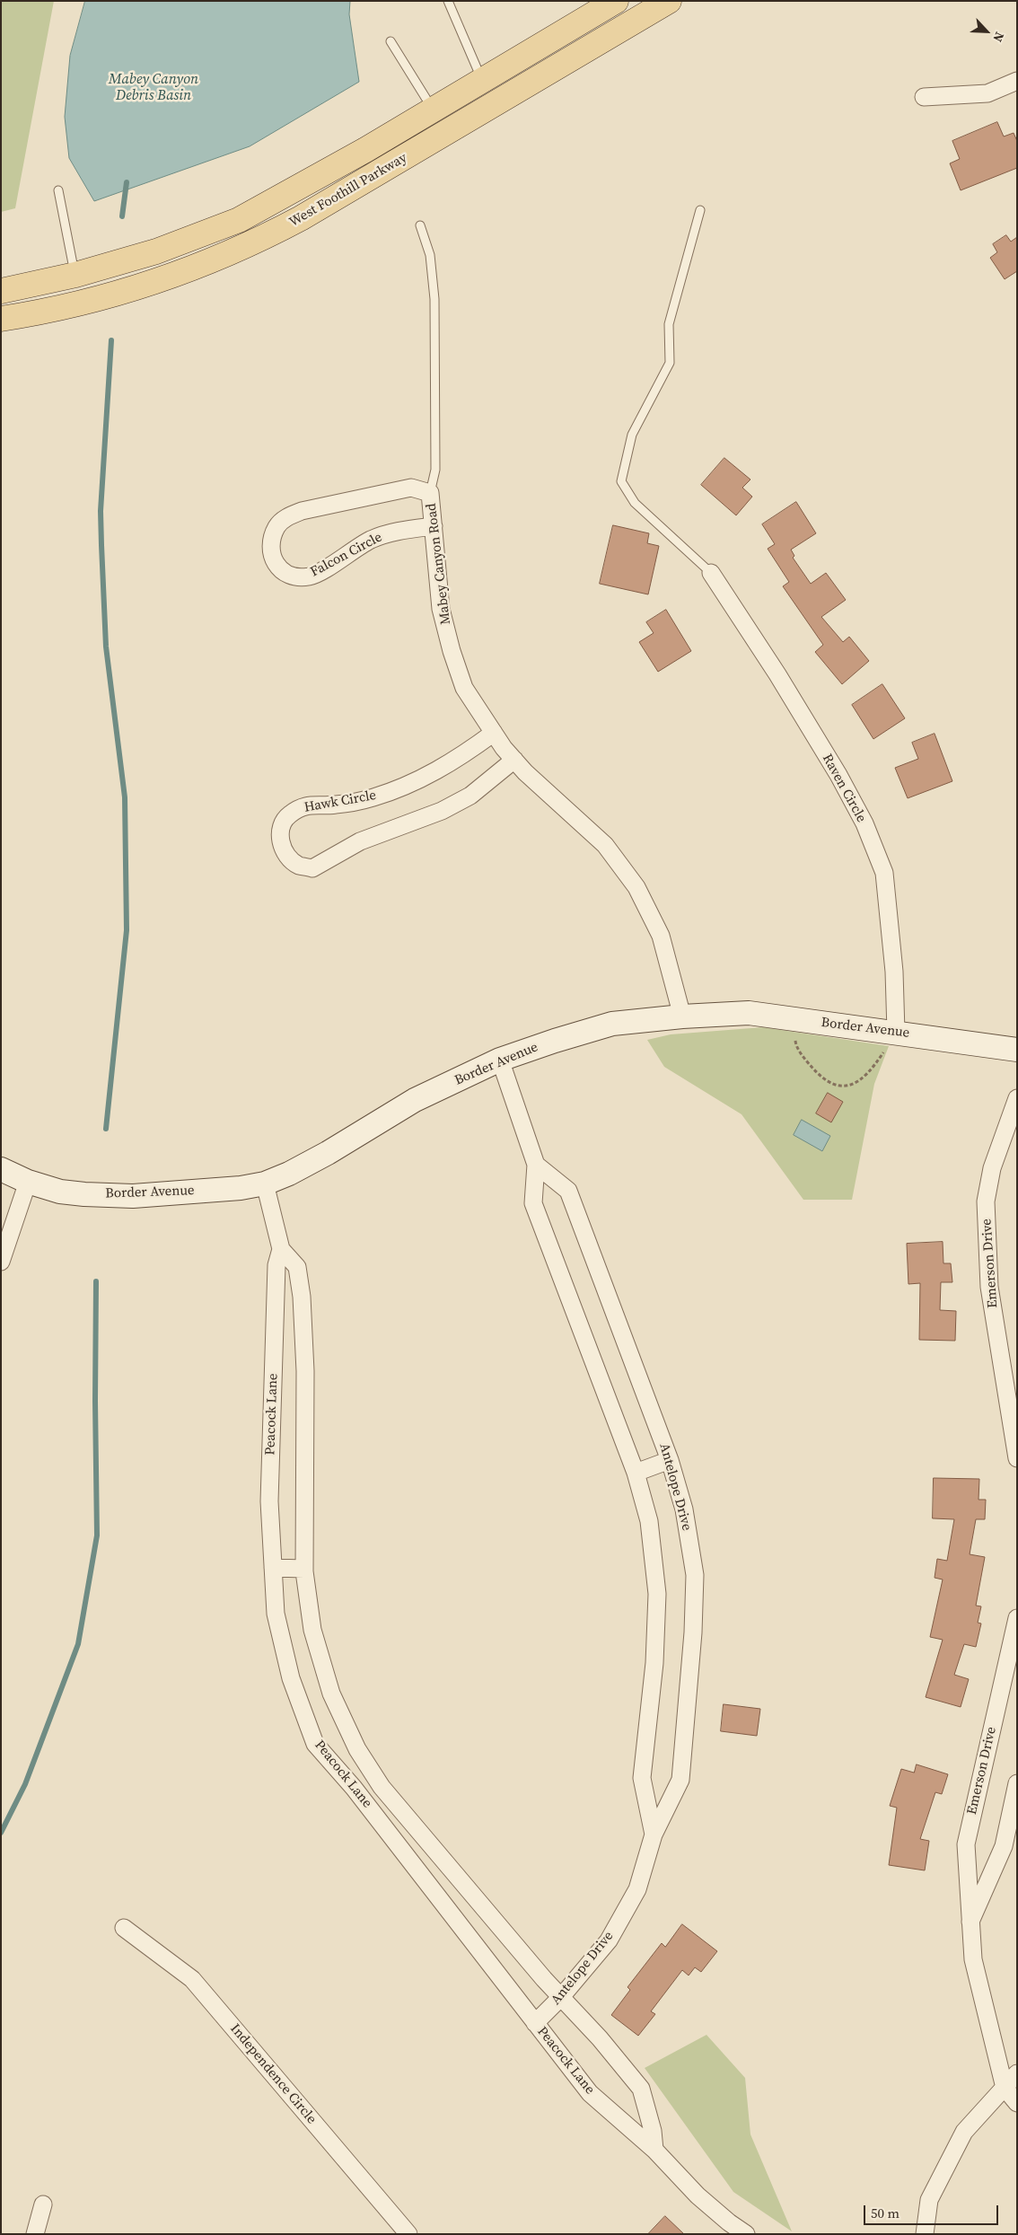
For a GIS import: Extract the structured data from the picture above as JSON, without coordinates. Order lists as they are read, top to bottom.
{
  "streets": {
    "main road": ["West Foothill Parkway"],
    "street": [
      "Falcon Circle",
      "Mabey Canyon Road",
      "Raven Circle",
      "Hawk Circle",
      "Border Avenue",
      "Emerson Drive",
      "Peacock Lane",
      "Antelope Drive",
      "Independence Circle"
    ]
  },
  "crossings": [
    ["Falcon Circle", "Mabey Canyon Road"],
    ["Mabey Canyon Road", "Hawk Circle"],
    ["Mabey Canyon Road", "Border Avenue"],
    ["Raven Circle", "Border Avenue"],
    ["Border Avenue", "Peacock Lane"],
    ["Border Avenue", "Antelope Drive"],
    ["Peacock Lane", "Antelope Drive"]
  ],
  "water": ["Mabey Canyon Debris Basin"],
  "scale_bar": "50 m",
  "north": "bottom right"
}
